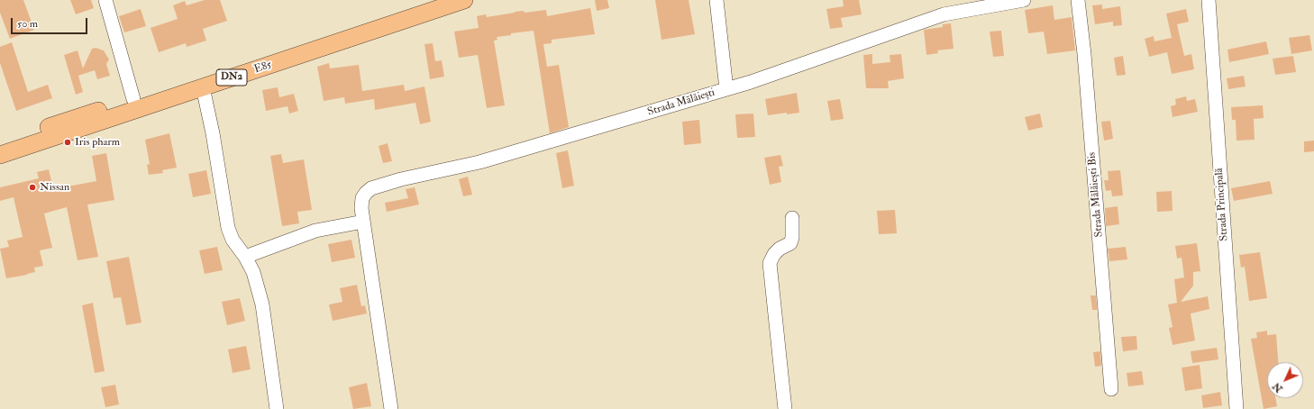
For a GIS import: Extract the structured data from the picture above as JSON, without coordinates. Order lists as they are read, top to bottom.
{
  "streets": {
    "main road": ["E85", "DN2"],
    "street": ["Strada Mălăiești", "Strada Mălăiești Bis", "Strada Principală"]
  },
  "places": ["Iris pharm", "Nissan"],
  "scale_bar": "50 m",
  "north": "bottom left"
}
